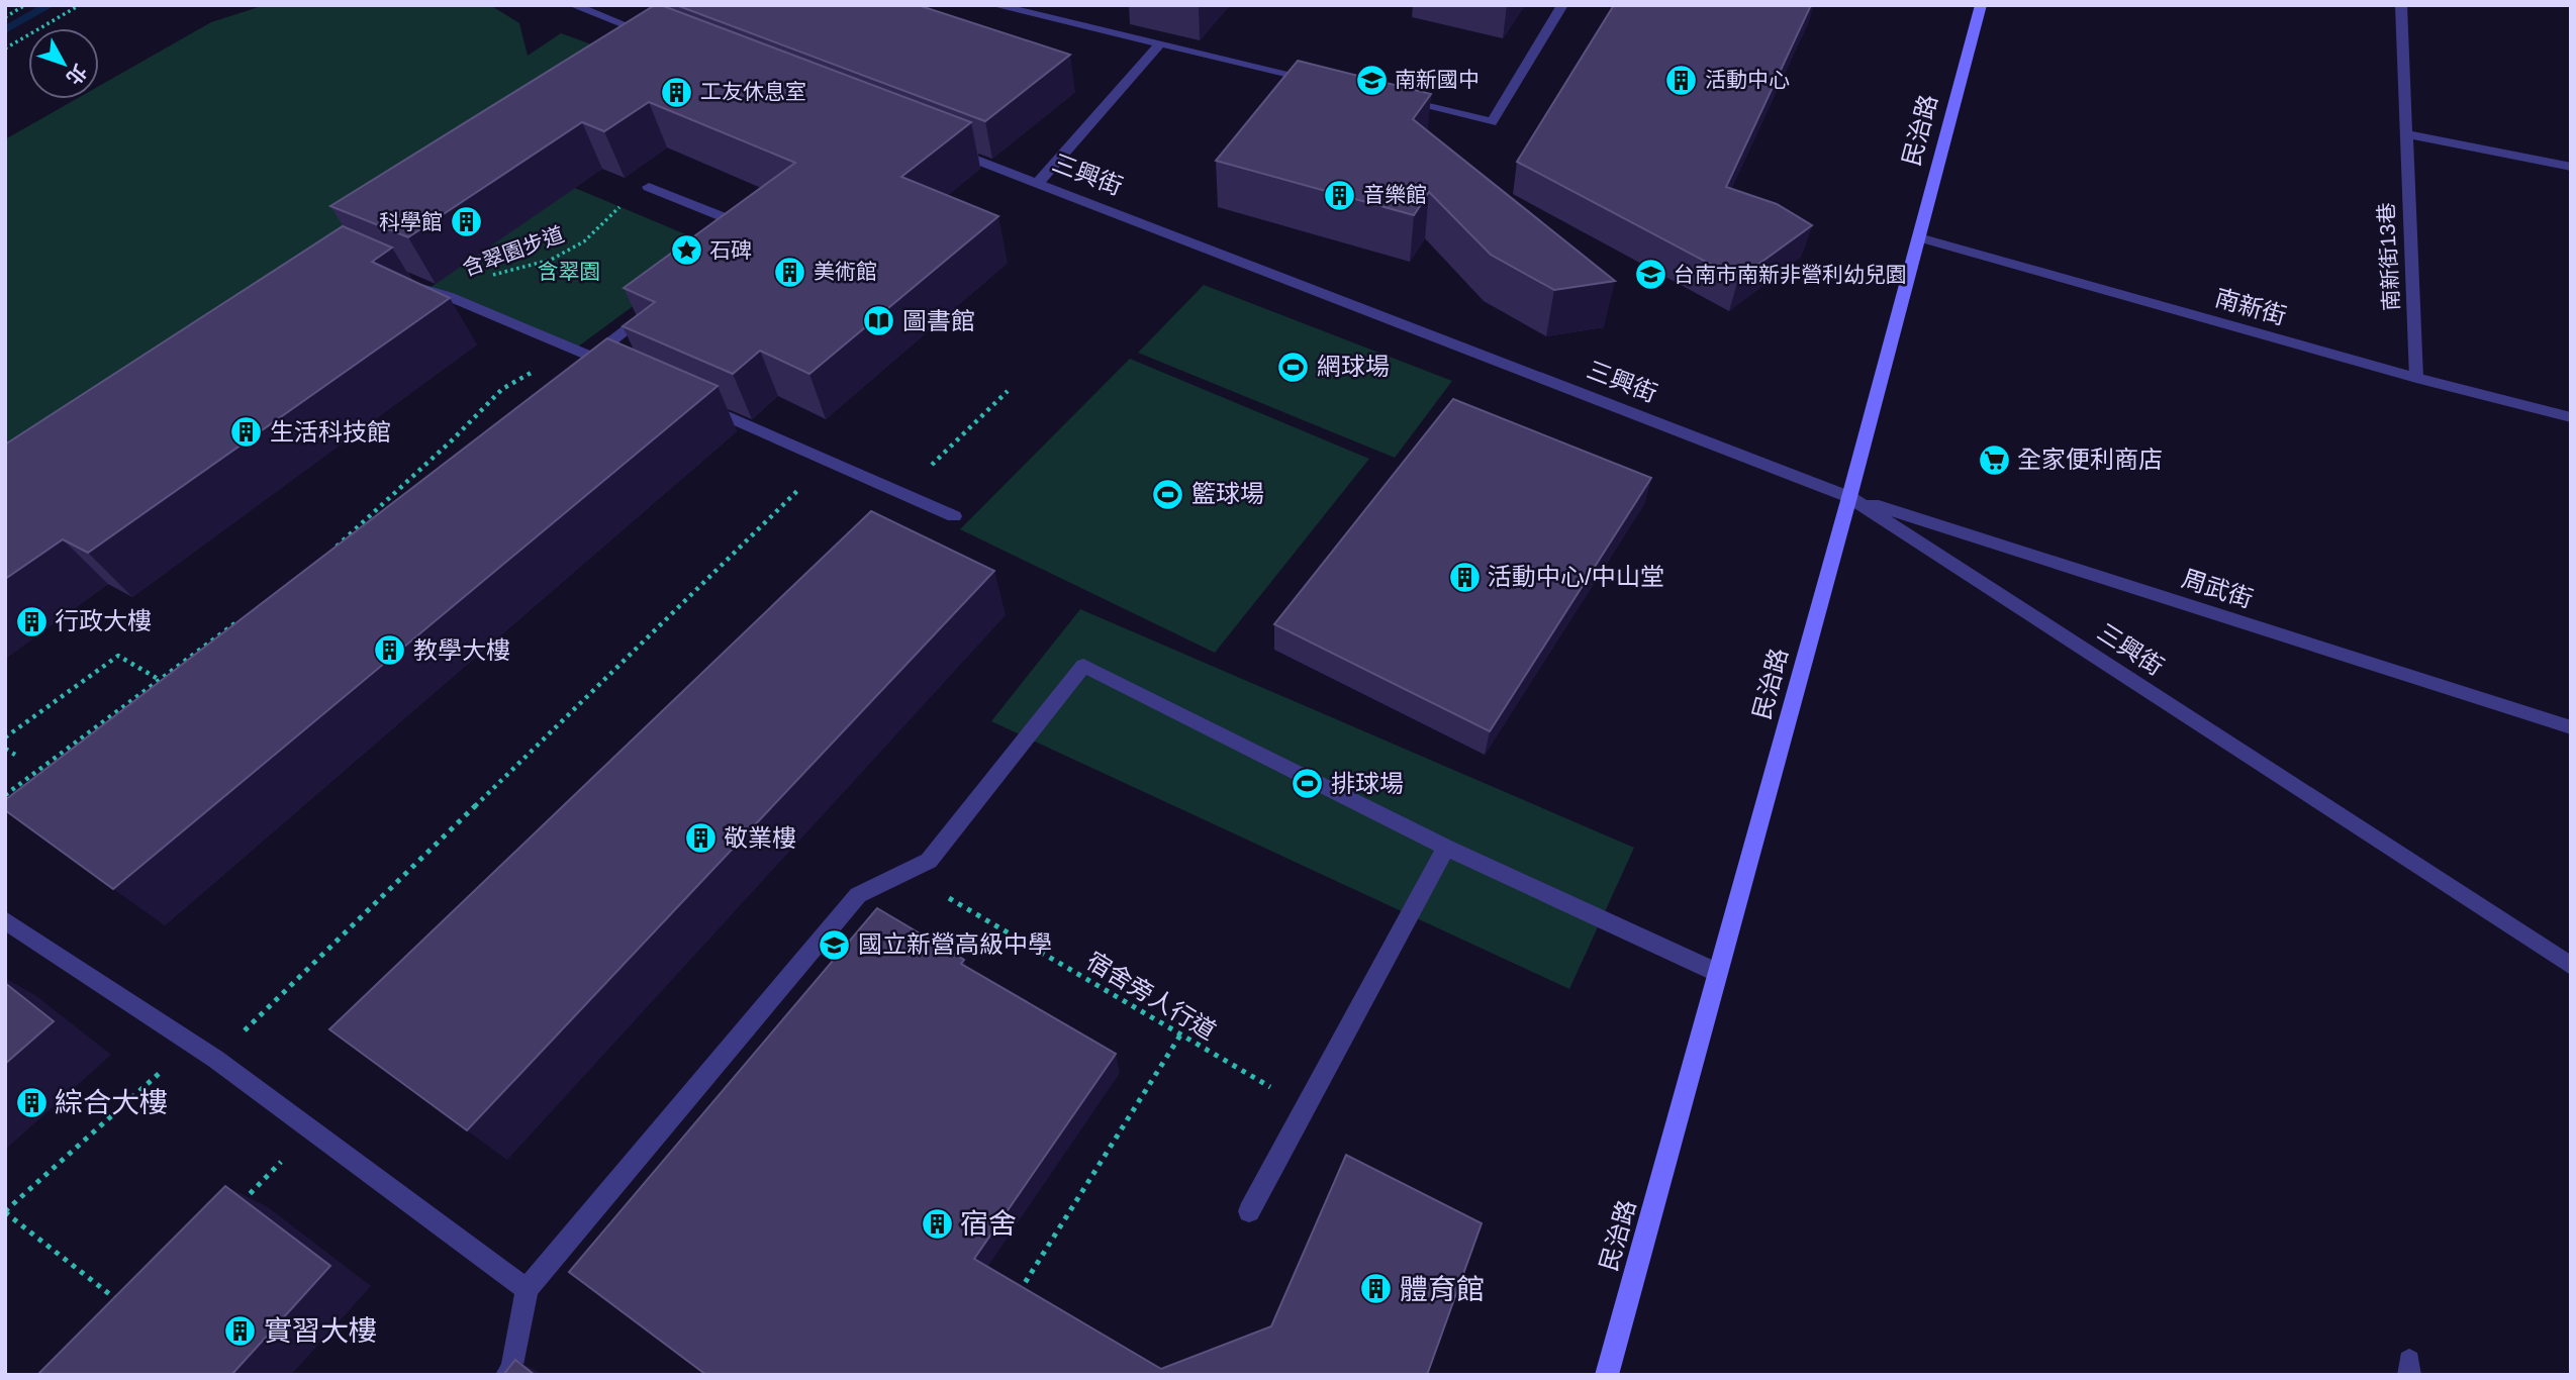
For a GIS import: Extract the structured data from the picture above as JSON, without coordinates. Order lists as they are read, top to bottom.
{
  "streets": {
    "street": [
      "民治路",
      "三興街",
      "南新街13巷",
      "南新街",
      "周武街"
    ],
    "path": ["含翠園步道", "宿舍旁人行道"]
  },
  "crossings": [
    ["民治路", "三興街"],
    ["民治路", "南新街"],
    ["民治路", "周武街"],
    ["三興街", "周武街"],
    ["南新街13巷", "南新街"]
  ],
  "parks": ["含翠園"],
  "places": {
    "school or university": ["南新國中", "台南市南新非營利幼兒園", "國立新營高級中學"],
    "building": [
      "活動中心",
      "工友休息室",
      "音樂館",
      "科學館",
      "美術館",
      "生活科技館",
      "活動中心/中山堂",
      "行政大樓",
      "教學大樓",
      "敬業樓",
      "綜合大樓",
      "宿舍",
      "體育館",
      "實習大樓"
    ],
    "place": ["石碑"],
    "library": ["圖書館"],
    "sports": ["網球場", "籃球場", "排球場"],
    "supermarket": ["全家便利商店"]
  },
  "north": "bottom right"
}
